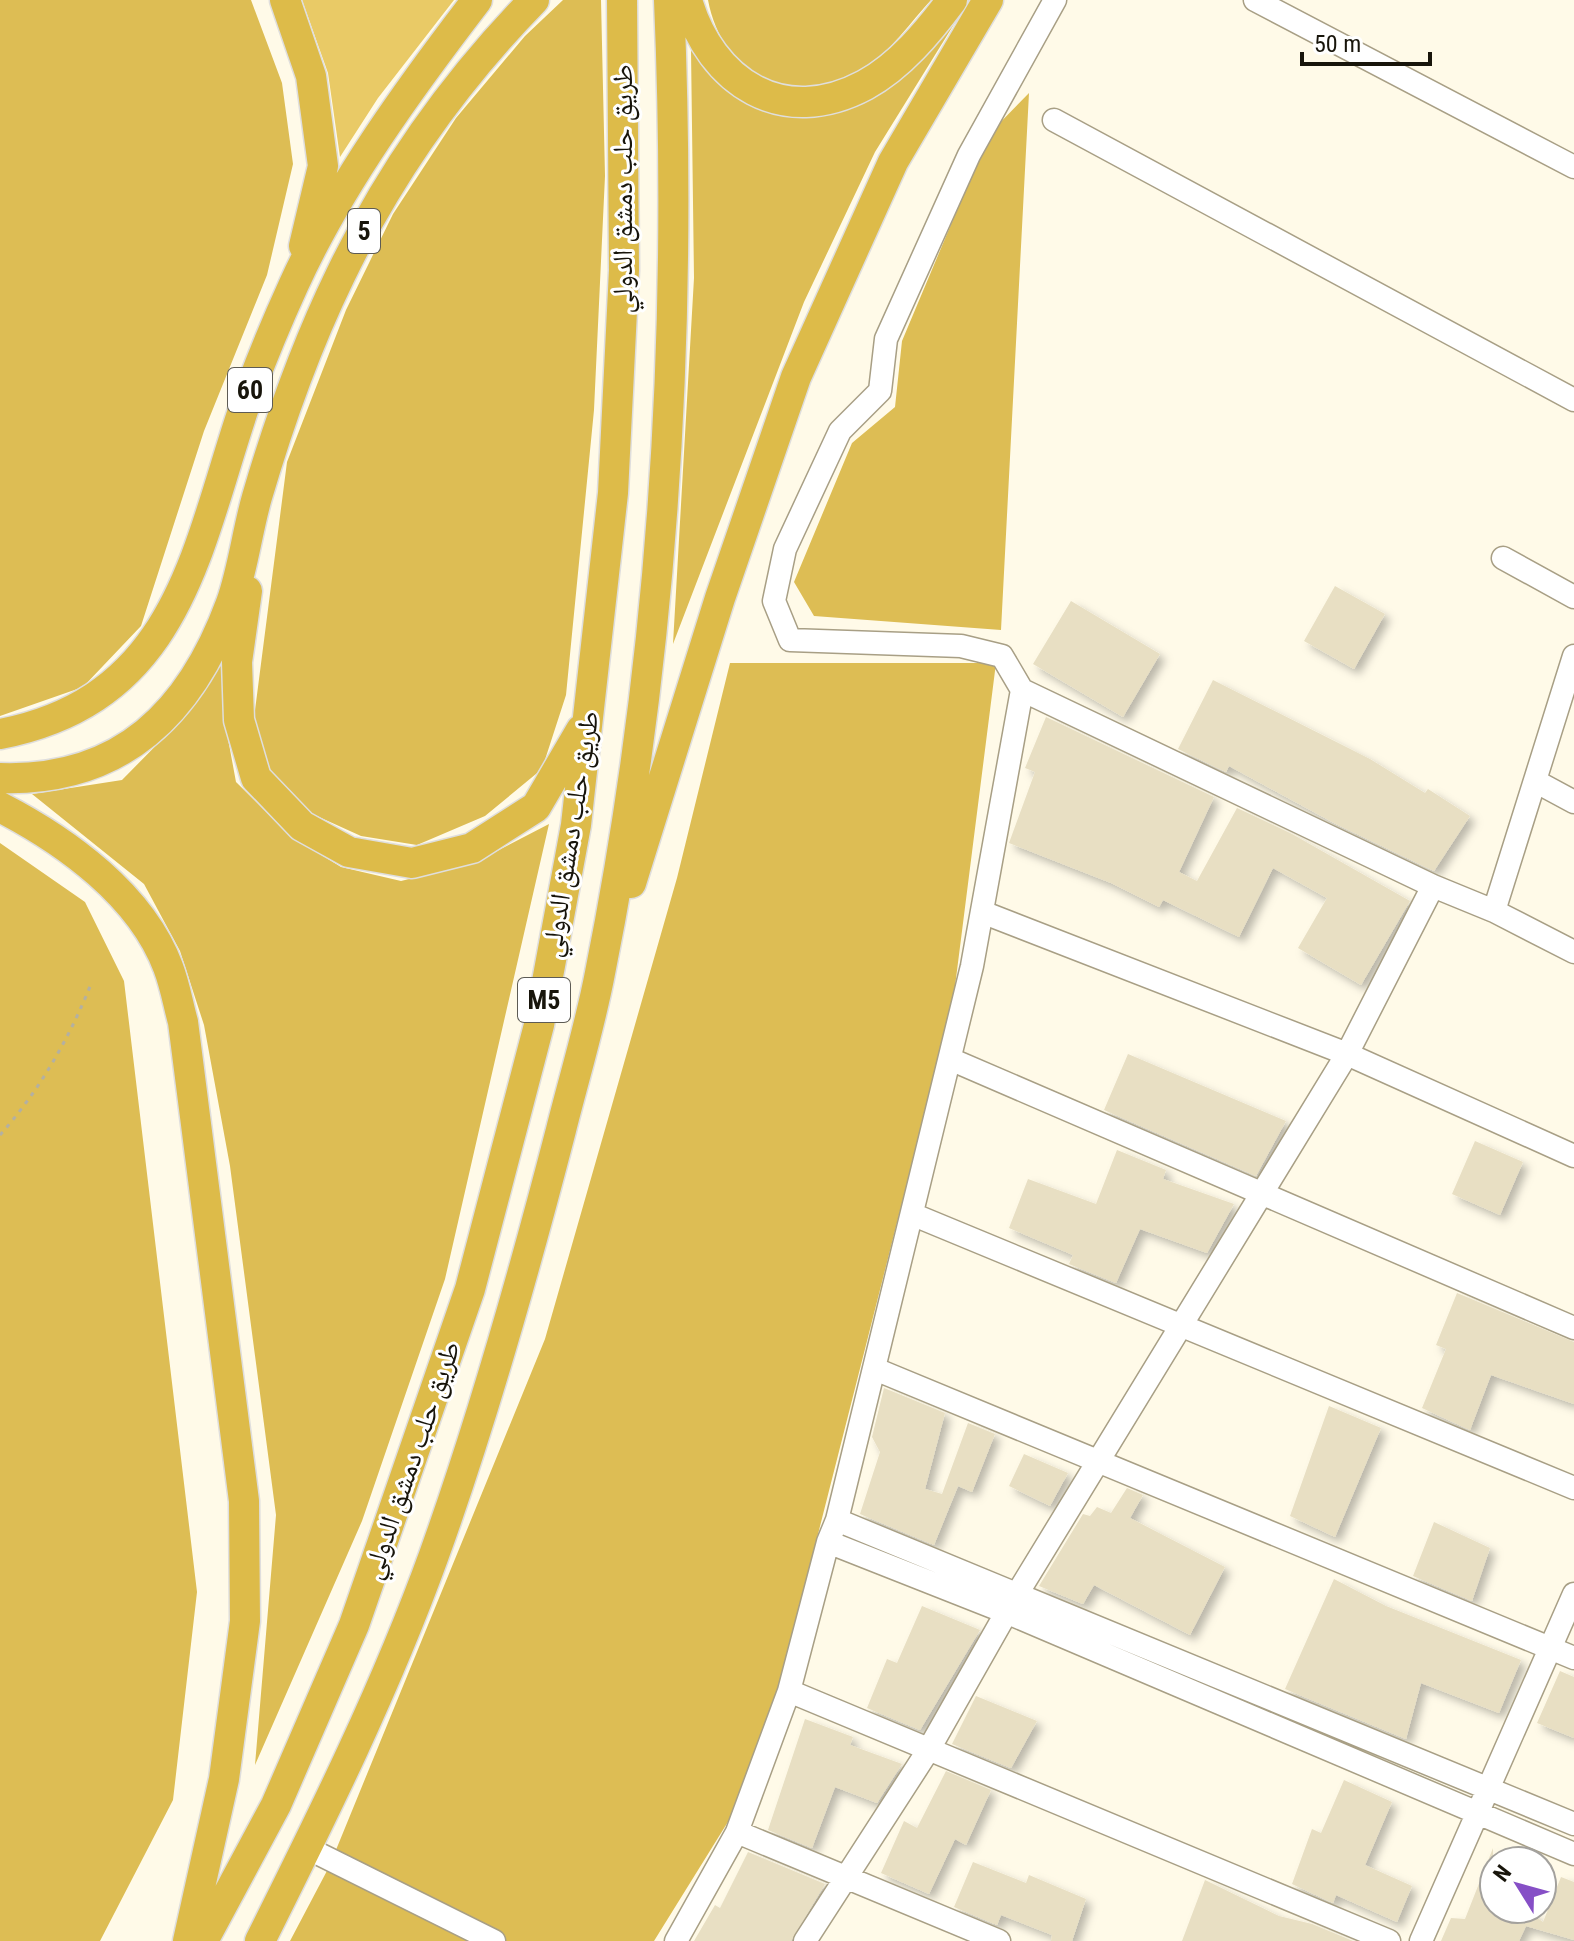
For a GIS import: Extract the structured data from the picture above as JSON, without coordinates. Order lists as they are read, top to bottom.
{
  "streets": {
    "highway": [
      "طريق حلب دمشق الدولي",
      "5",
      "60",
      "M5"
    ]
  },
  "scale_bar": "50 m",
  "north": "top left"
}
